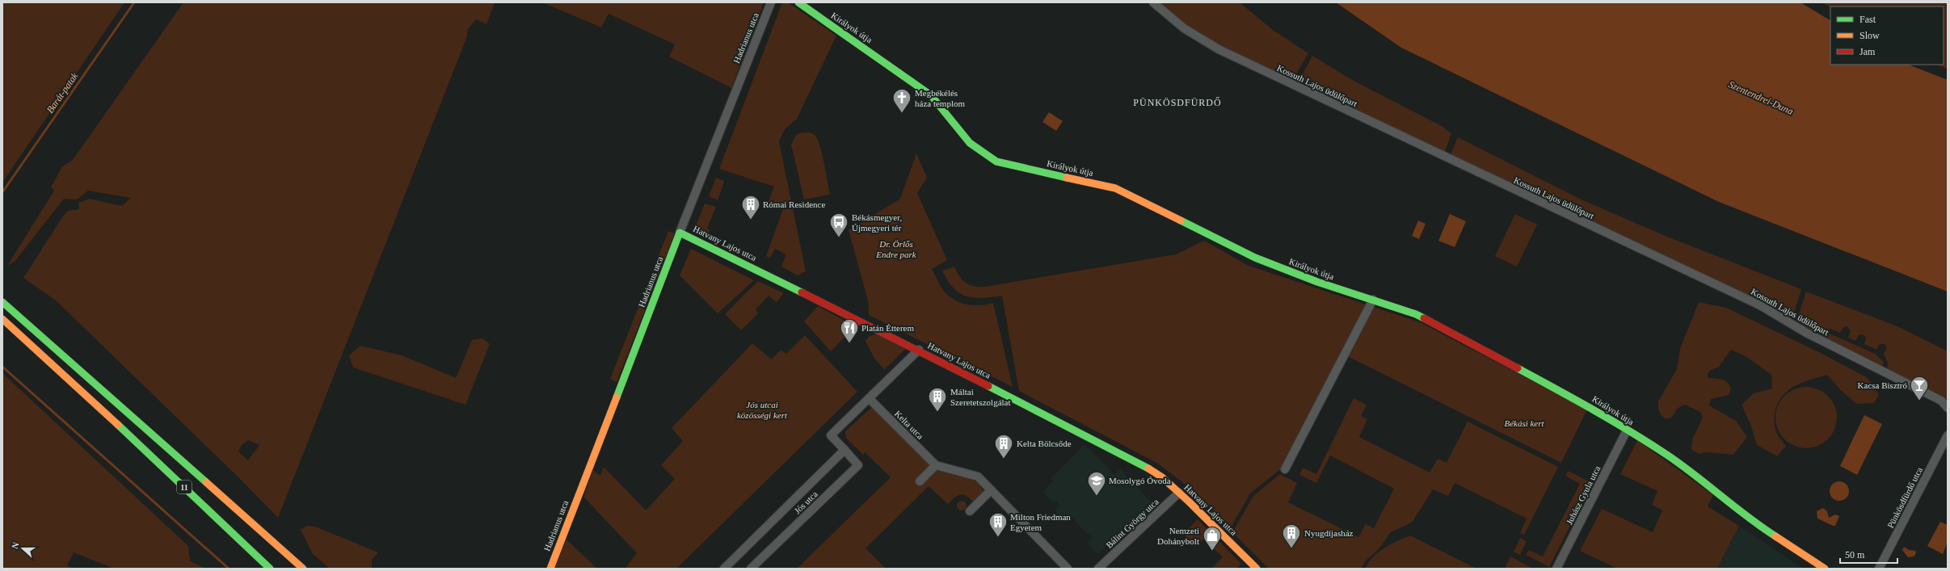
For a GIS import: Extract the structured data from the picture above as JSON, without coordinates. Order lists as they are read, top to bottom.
{
  "streets": {
    "street": [
      "Királyok útja",
      "Hadrianus utca",
      "Kossuth Lajos üdülőpart",
      "Hatvany Lajos utca",
      "Kelta utca",
      "11",
      "Juhász Gyula utca",
      "Pünkösdfürdő utca",
      "Jós utca",
      "Bálint György utca"
    ]
  },
  "crossings": [
    ["Királyok útja", "Juhász Gyula utca"],
    ["Hadrianus utca", "Hatvany Lajos utca"],
    ["Hatvany Lajos utca", "Jós utca"],
    ["Hatvany Lajos utca", "Bálint György utca"],
    ["Kelta utca", "Jós utca"]
  ],
  "districts": ["PÜNKÖSDFÜRDŐ"],
  "water": ["Barát-patak", "Szentendrei-Duna"],
  "parks": ["Dr. Örlős Endre park", "Jós utcai közösségi kert", "Békási kert"],
  "places": {
    "church": ["Megbékélés háza templom"],
    "building": [
      "Római Residence",
      "Máltai Szeretetszolgálat",
      "Kelta Bölcsőde",
      "Milton Friedman Egyetem",
      "Nyugdíjasház"
    ],
    "bus stop": ["Békásmegyer, Újmegyeri tér"],
    "restaurant": ["Platán Étterem"],
    "bar": ["Kacsa Bisztró"],
    "school or university": ["Mosolygó Óvoda"],
    "shop": ["Nemzeti Dohánybolt"]
  },
  "legend": ["Fast", "Slow", "Jam"],
  "scale_bar": "50 m",
  "north": "left"
}
